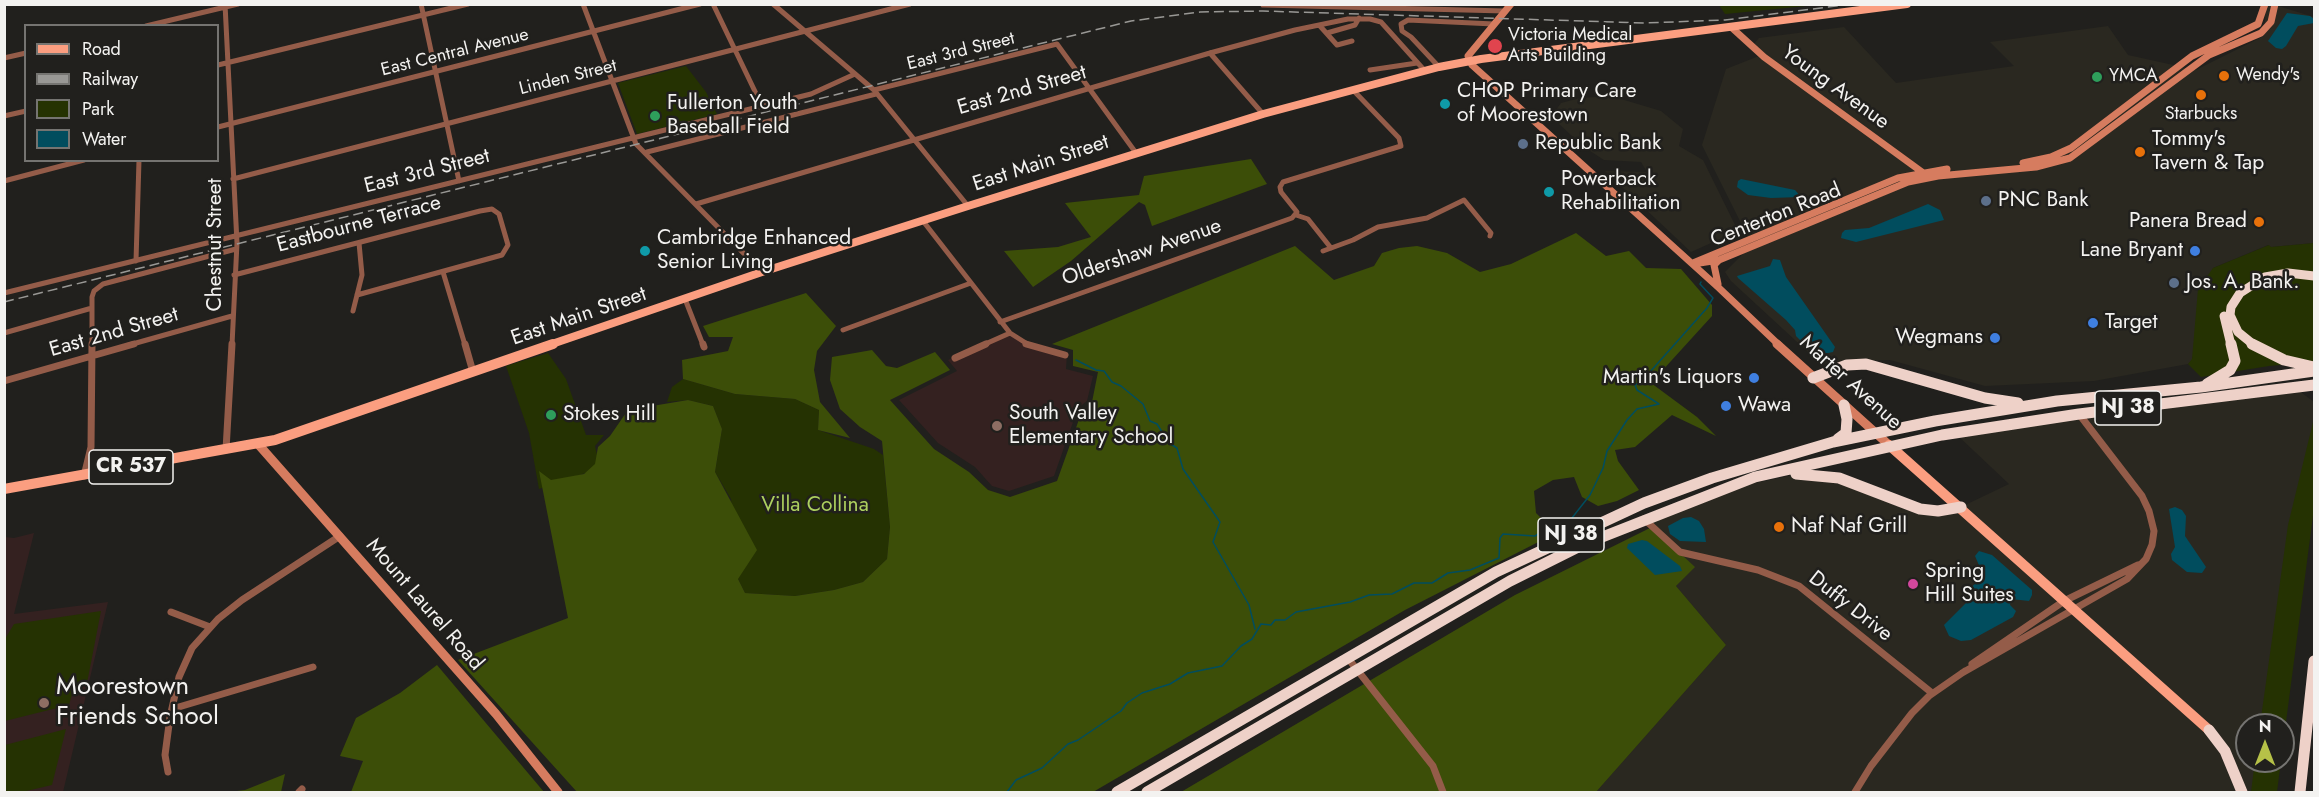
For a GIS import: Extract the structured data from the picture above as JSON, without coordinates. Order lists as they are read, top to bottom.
{
  "streets": {
    "highway": ["NJ 38"],
    "main road": [
      "Young Avenue",
      "East Main Street",
      "Centerton Road",
      "Marter Avenue",
      "CR 537",
      "Mount Laurel Road"
    ],
    "street": [
      "East 3rd Street",
      "East Central Avenue",
      "Linden Street",
      "East 2nd Street",
      "Eastbourne Terrace",
      "Chestnut Street",
      "Oldershaw Avenue",
      "Duffy Drive"
    ]
  },
  "crossings": [
    ["East 3rd Street", "East 2nd Street"],
    ["East 3rd Street", "Chestnut Street"],
    ["East Central Avenue", "Chestnut Street"],
    ["Linden Street", "Chestnut Street"],
    ["Young Avenue", "Centerton Road"],
    ["Young Avenue", "CR 537"],
    ["East 2nd Street", "Chestnut Street"],
    ["East Main Street", "Chestnut Street"],
    ["East Main Street", "Marter Avenue"],
    ["East Main Street", "CR 537"],
    ["East Main Street", "Mount Laurel Road"],
    ["Centerton Road", "Marter Avenue"],
    ["Eastbourne Terrace", "Chestnut Street"],
    ["Marter Avenue", "NJ 38"],
    ["Marter Avenue", "CR 537"],
    ["NJ 38", "Duffy Drive"]
  ],
  "parks": ["Villa Collina"],
  "places": [
    "Victoria Medical Arts Building",
    "Wendy's",
    "YMCA",
    "Starbucks",
    "CHOP Primary Care of Moorestown",
    "Fullerton Youth Baseball Field",
    "Republic Bank",
    "Tommy's Tavern & Tap",
    "Powerback Rehabilitation",
    "PNC Bank",
    "Panera Bread",
    "Cambridge Enhanced Senior Living",
    "Lane Bryant",
    "Jos. A. Bank.",
    "Target",
    "Wegmans",
    "Martin's Liquors",
    "Wawa",
    "Stokes Hill",
    "South Valley Elementary School",
    "Naf Naf Grill",
    "Spring Hill Suites",
    "Moorestown Friends School"
  ],
  "legend": [
    "Road",
    "Railway",
    "Park",
    "Water"
  ],
  "north": "top"
}
